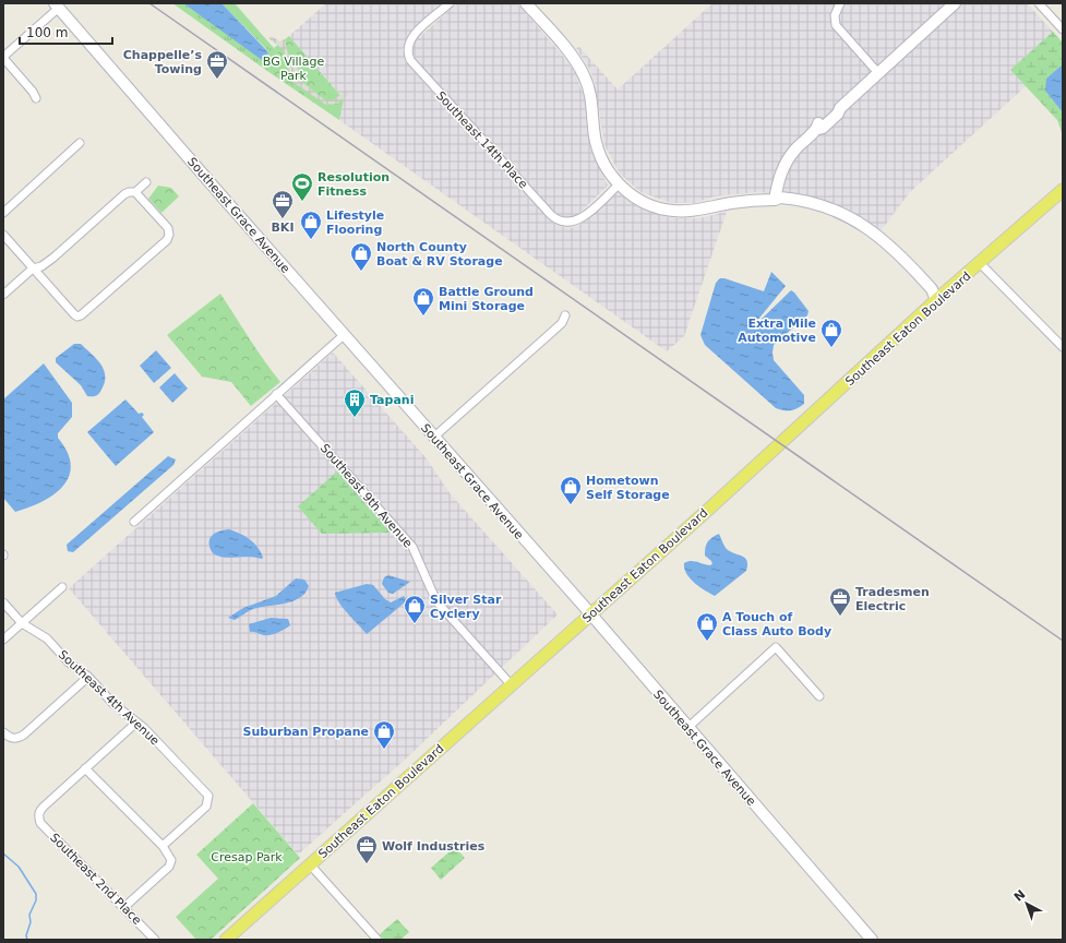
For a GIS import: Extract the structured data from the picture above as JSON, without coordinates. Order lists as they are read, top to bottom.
{
  "streets": {
    "main road": ["Southeast Eaton Boulevard"],
    "street": [
      "Southeast 14th Place",
      "Southeast Grace Avenue",
      "Southeast 9th Avenue",
      "Southeast 4th Avenue",
      "Southeast 2nd Place"
    ]
  },
  "crossings": [
    ["Southeast Grace Avenue", "Southeast Eaton Boulevard"],
    ["Southeast Eaton Boulevard", "Southeast 9th Avenue"]
  ],
  "parks": ["BG Village Park", "Cresap Park"],
  "places": {
    "office": [
      "Chappelle’s Towing",
      "BKI",
      "Tradesmen Electric",
      "Wolf Industries"
    ],
    "sports": ["Resolution Fitness"],
    "shop": [
      "Lifestyle Flooring",
      "North County Boat & RV Storage",
      "Battle Ground Mini Storage",
      "Extra Mile Automotive",
      "Hometown Self Storage",
      "Silver Star Cyclery",
      "A Touch of Class Auto Body",
      "Suburban Propane"
    ],
    "building": ["Tapani"]
  },
  "scale_bar": "100 m",
  "north": "top left"
}
